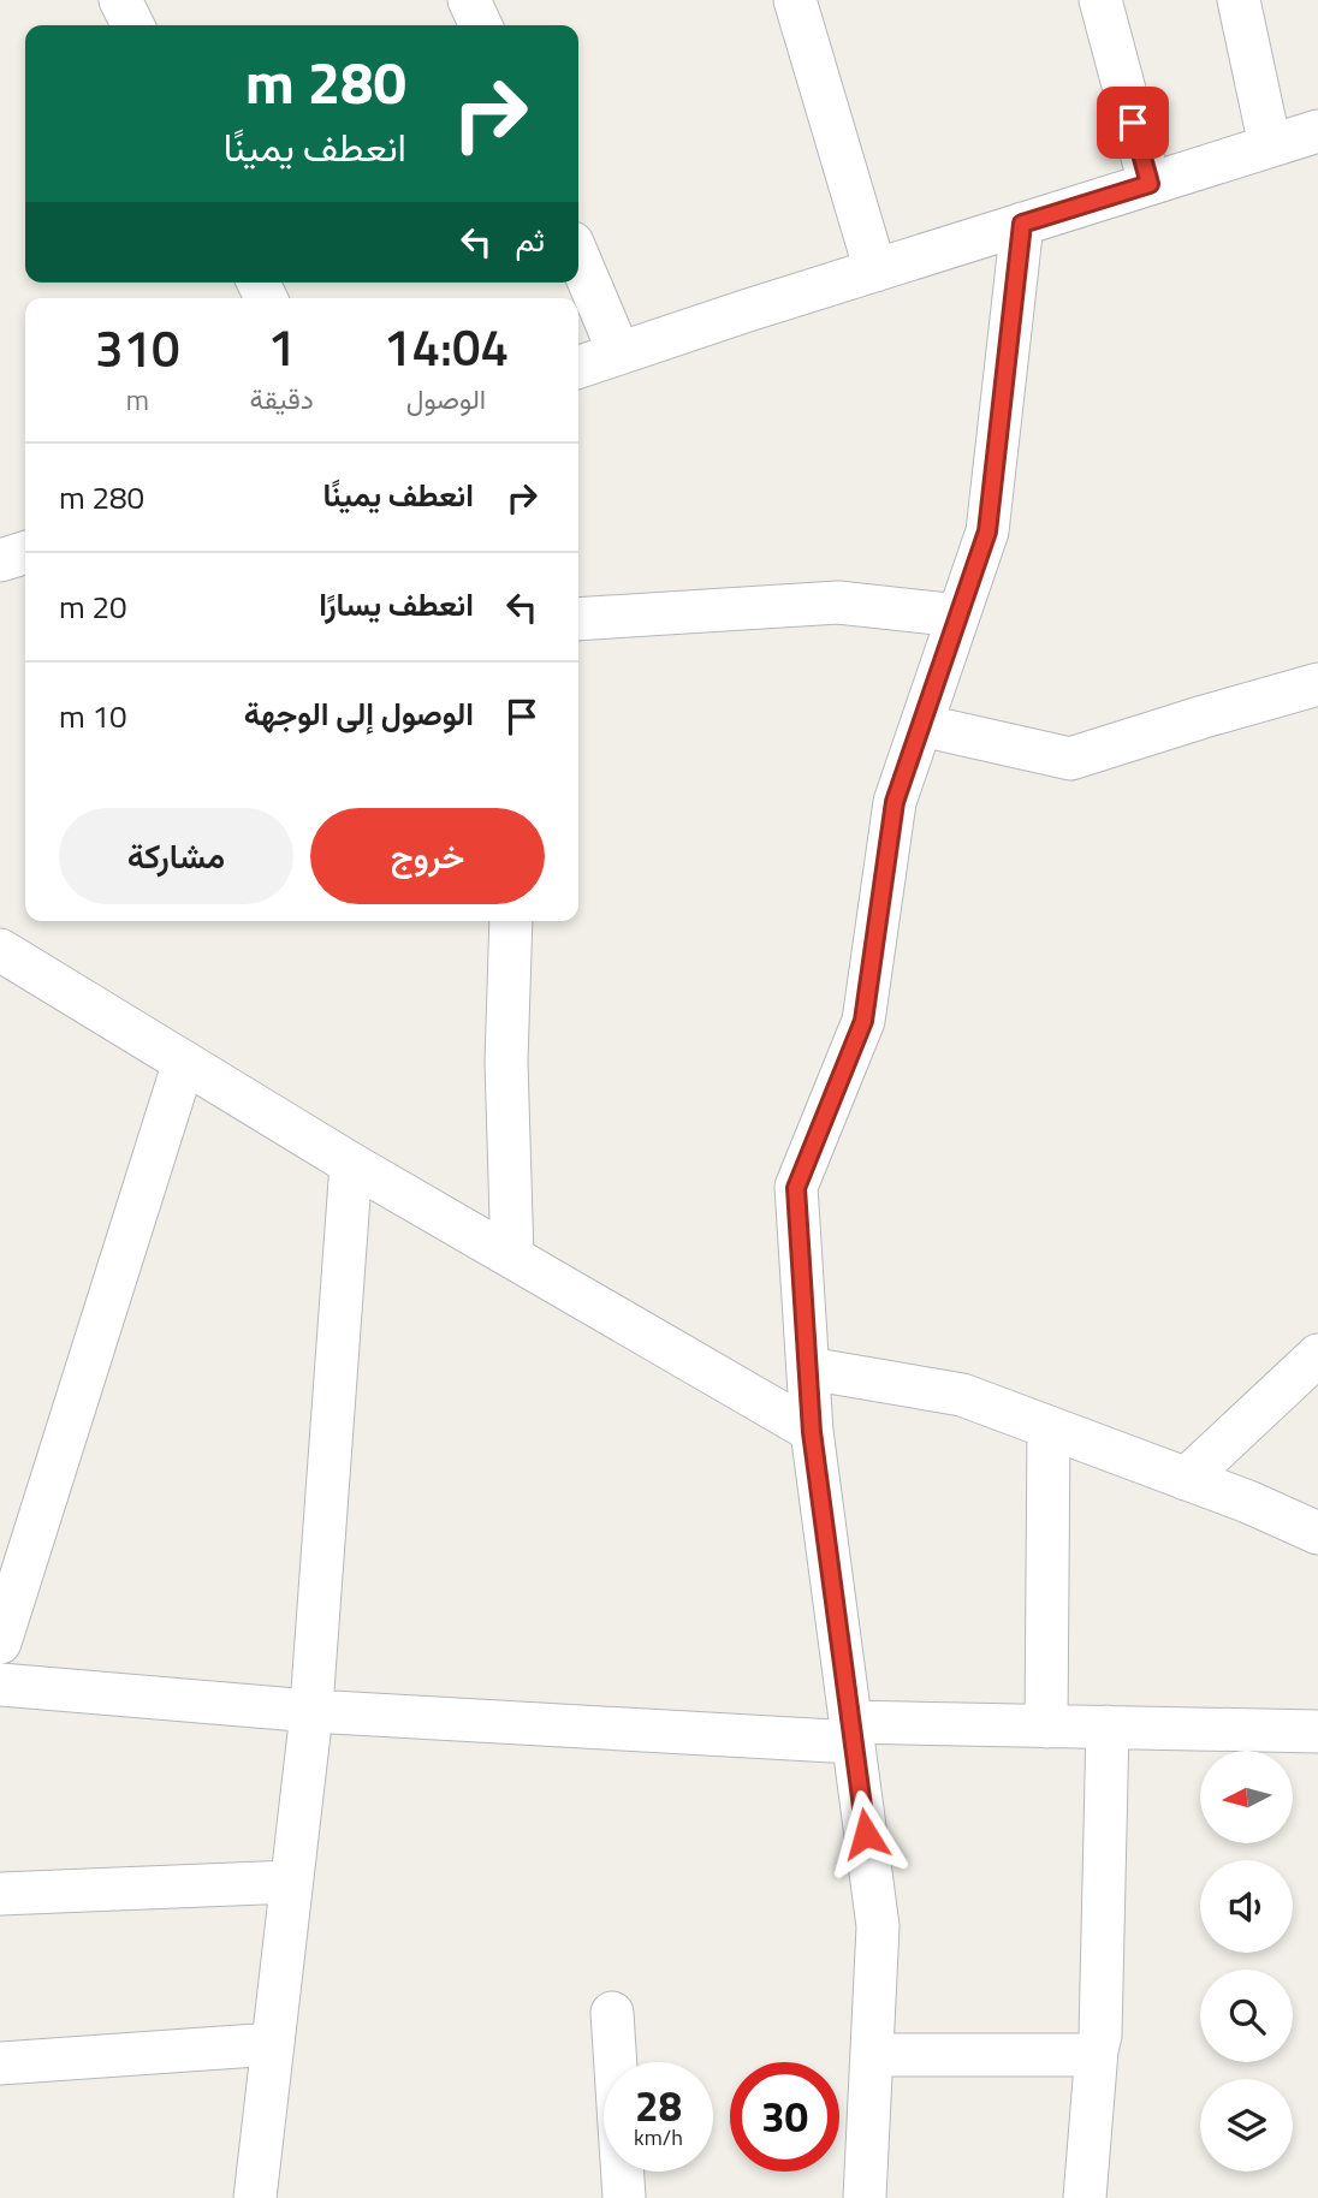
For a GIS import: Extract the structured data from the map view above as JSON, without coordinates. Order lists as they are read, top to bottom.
{
  "north": "left",
  "page": {
    "turn": ["280 m", "انعطف يمينًا"],
    "then": "ثم",
    "eta": [
      "14:04",
      "الوصول",
      "1",
      "دقيقة",
      "310",
      "m"
    ],
    "list": [
      {
        "name": "انعطف يمينًا",
        "value": "280 m"
      },
      {
        "name": "انعطف يسارًا",
        "value": "20 m"
      },
      {
        "name": "الوصول إلى الوجهة",
        "value": "10 m"
      }
    ],
    "buttons": ["خروج", "مشاركة"],
    "speed": "28 km/h",
    "limit": "30"
  }
}
